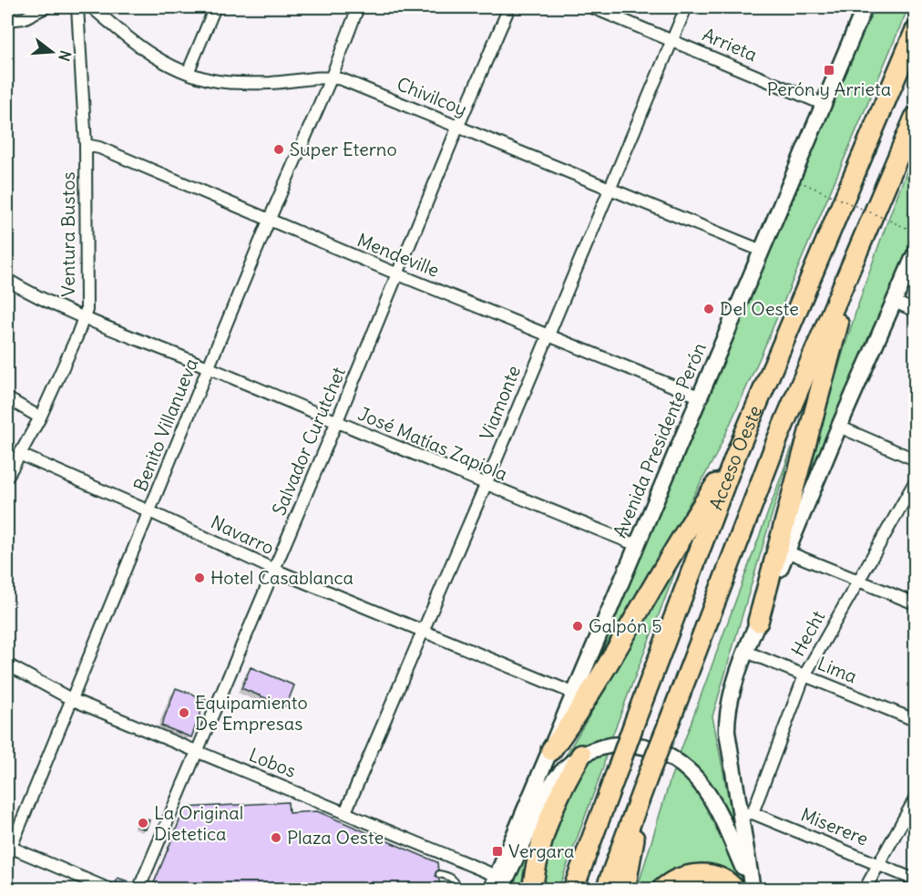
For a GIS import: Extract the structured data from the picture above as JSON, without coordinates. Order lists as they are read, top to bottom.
{
  "streets": {
    "highway": ["Acceso Oeste"],
    "street": [
      "Arrieta",
      "Chivilcoy",
      "Ventura Bustos",
      "Mendeville",
      "Viamonte",
      "Benito Villanueva",
      "Avenida Presidente Perón",
      "Salvador Curutchet",
      "José Matías Zapiola",
      "Navarro",
      "Hecht",
      "Lima",
      "Lobos",
      "Miserere"
    ]
  },
  "crossings": [
    ["Arrieta", "Viamonte"],
    ["Arrieta", "Avenida Presidente Perón"],
    ["Chivilcoy", "Viamonte"],
    ["Chivilcoy", "Benito Villanueva"],
    ["Chivilcoy", "Avenida Presidente Perón"],
    ["Chivilcoy", "Salvador Curutchet"],
    ["Ventura Bustos", "Mendeville"],
    ["Ventura Bustos", "José Matías Zapiola"],
    ["Ventura Bustos", "Navarro"],
    ["Mendeville", "Viamonte"],
    ["Mendeville", "Benito Villanueva"],
    ["Mendeville", "Avenida Presidente Perón"],
    ["Mendeville", "Salvador Curutchet"],
    ["Viamonte", "José Matías Zapiola"],
    ["Viamonte", "Navarro"],
    ["Viamonte", "Lobos"],
    ["Benito Villanueva", "José Matías Zapiola"],
    ["Benito Villanueva", "Navarro"],
    ["Benito Villanueva", "Lobos"],
    ["Avenida Presidente Perón", "José Matías Zapiola"],
    ["Avenida Presidente Perón", "Navarro"],
    ["Avenida Presidente Perón", "Lobos"],
    ["Salvador Curutchet", "José Matías Zapiola"],
    ["Salvador Curutchet", "Navarro"],
    ["Salvador Curutchet", "Lobos"],
    ["Hecht", "Lima"],
    ["Hecht", "Miserere"]
  ],
  "places": {
    "transit": ["Perón y Arrieta", "Vergara"],
    "other": [
      "Super Eterno",
      "Del Oeste",
      "Hotel Casablanca",
      "Galpón 5",
      "Equipamiento De Empresas",
      "La Original Dietetica",
      "Plaza Oeste"
    ]
  },
  "north": "right"
}
